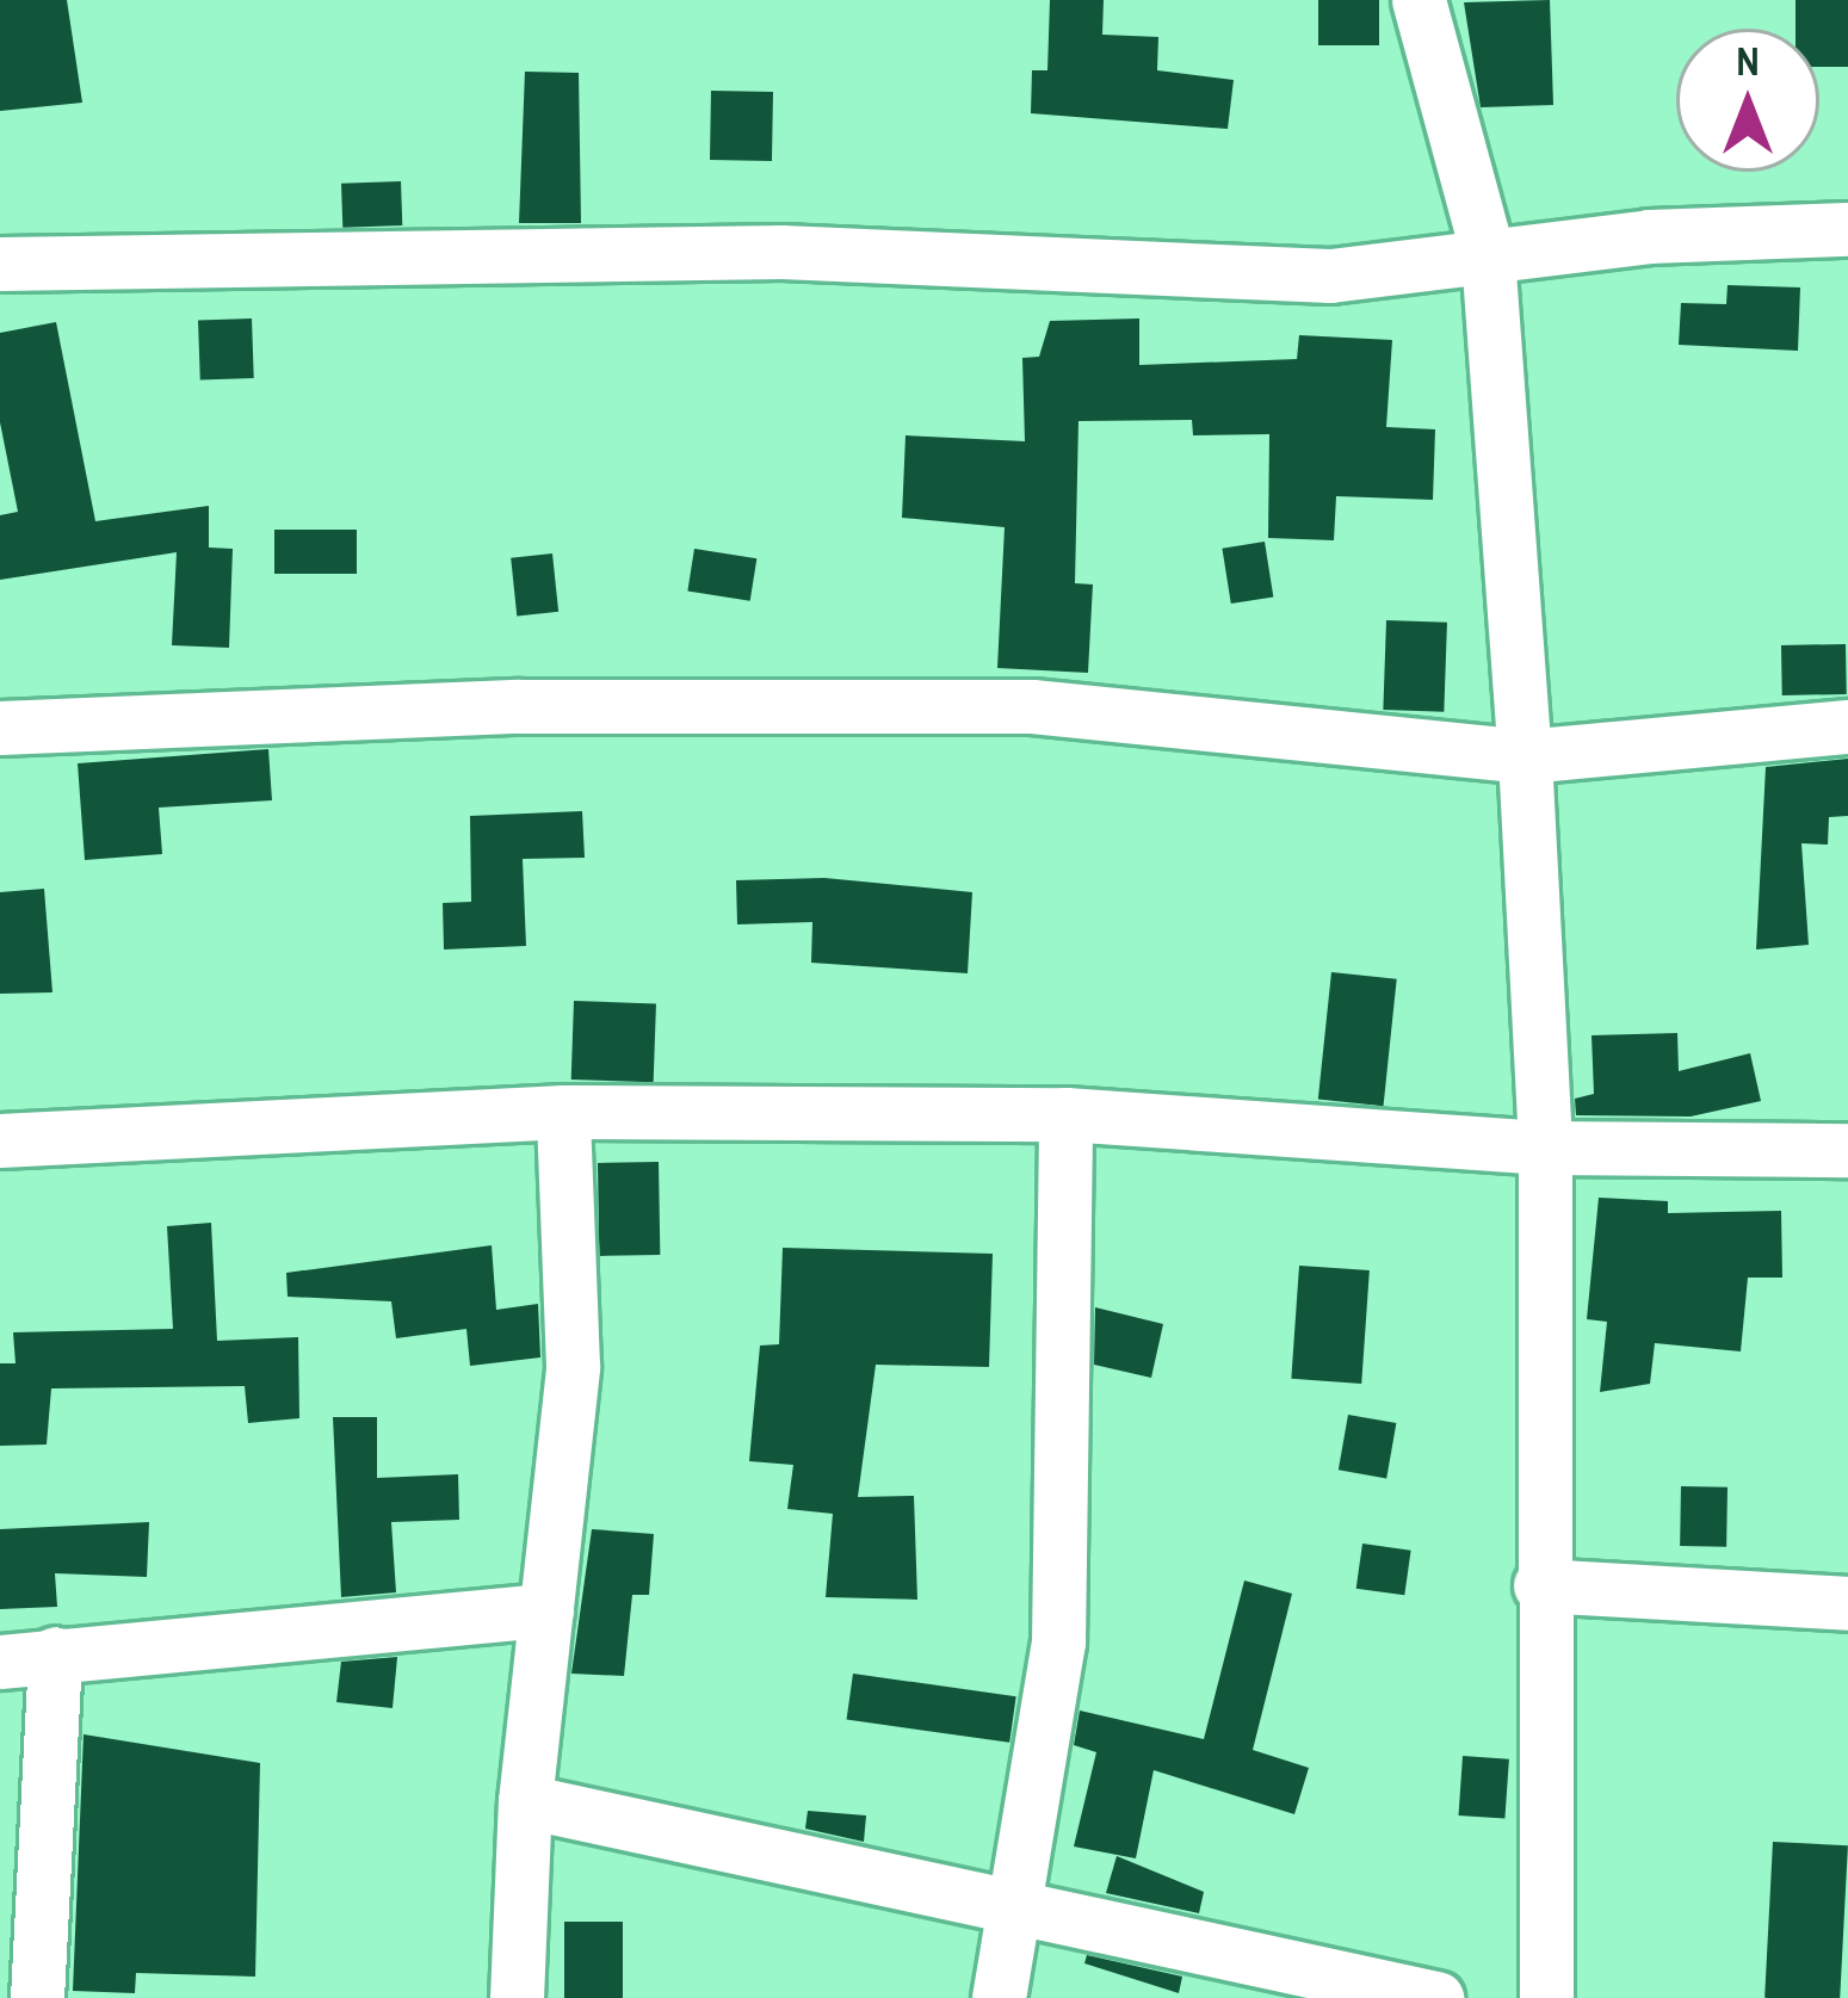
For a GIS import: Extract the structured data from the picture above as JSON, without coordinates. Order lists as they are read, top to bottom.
{
  "north": "top"
}
